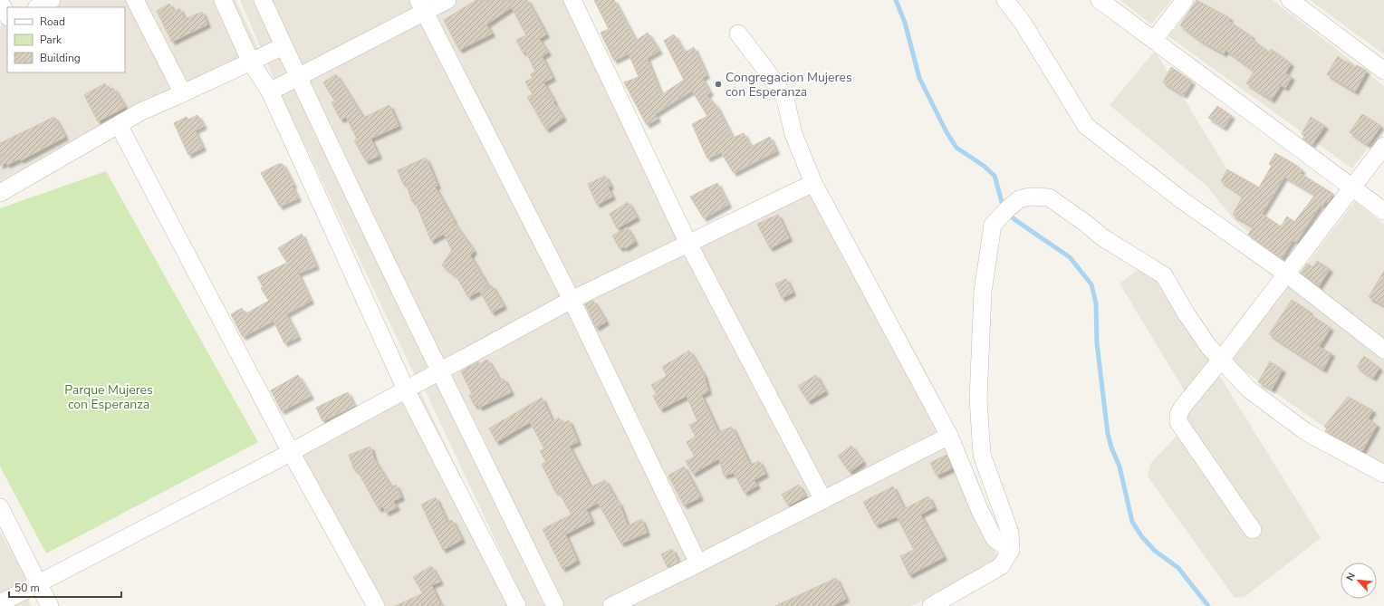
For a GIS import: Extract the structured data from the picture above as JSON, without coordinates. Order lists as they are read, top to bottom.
{
  "parks": ["Parque Mujeres con Esperanza"],
  "places": ["Congregacion Mujeres con Esperanza"],
  "legend": ["Road", "Park", "Building"],
  "scale_bar": "50 m",
  "north": "top left"
}
